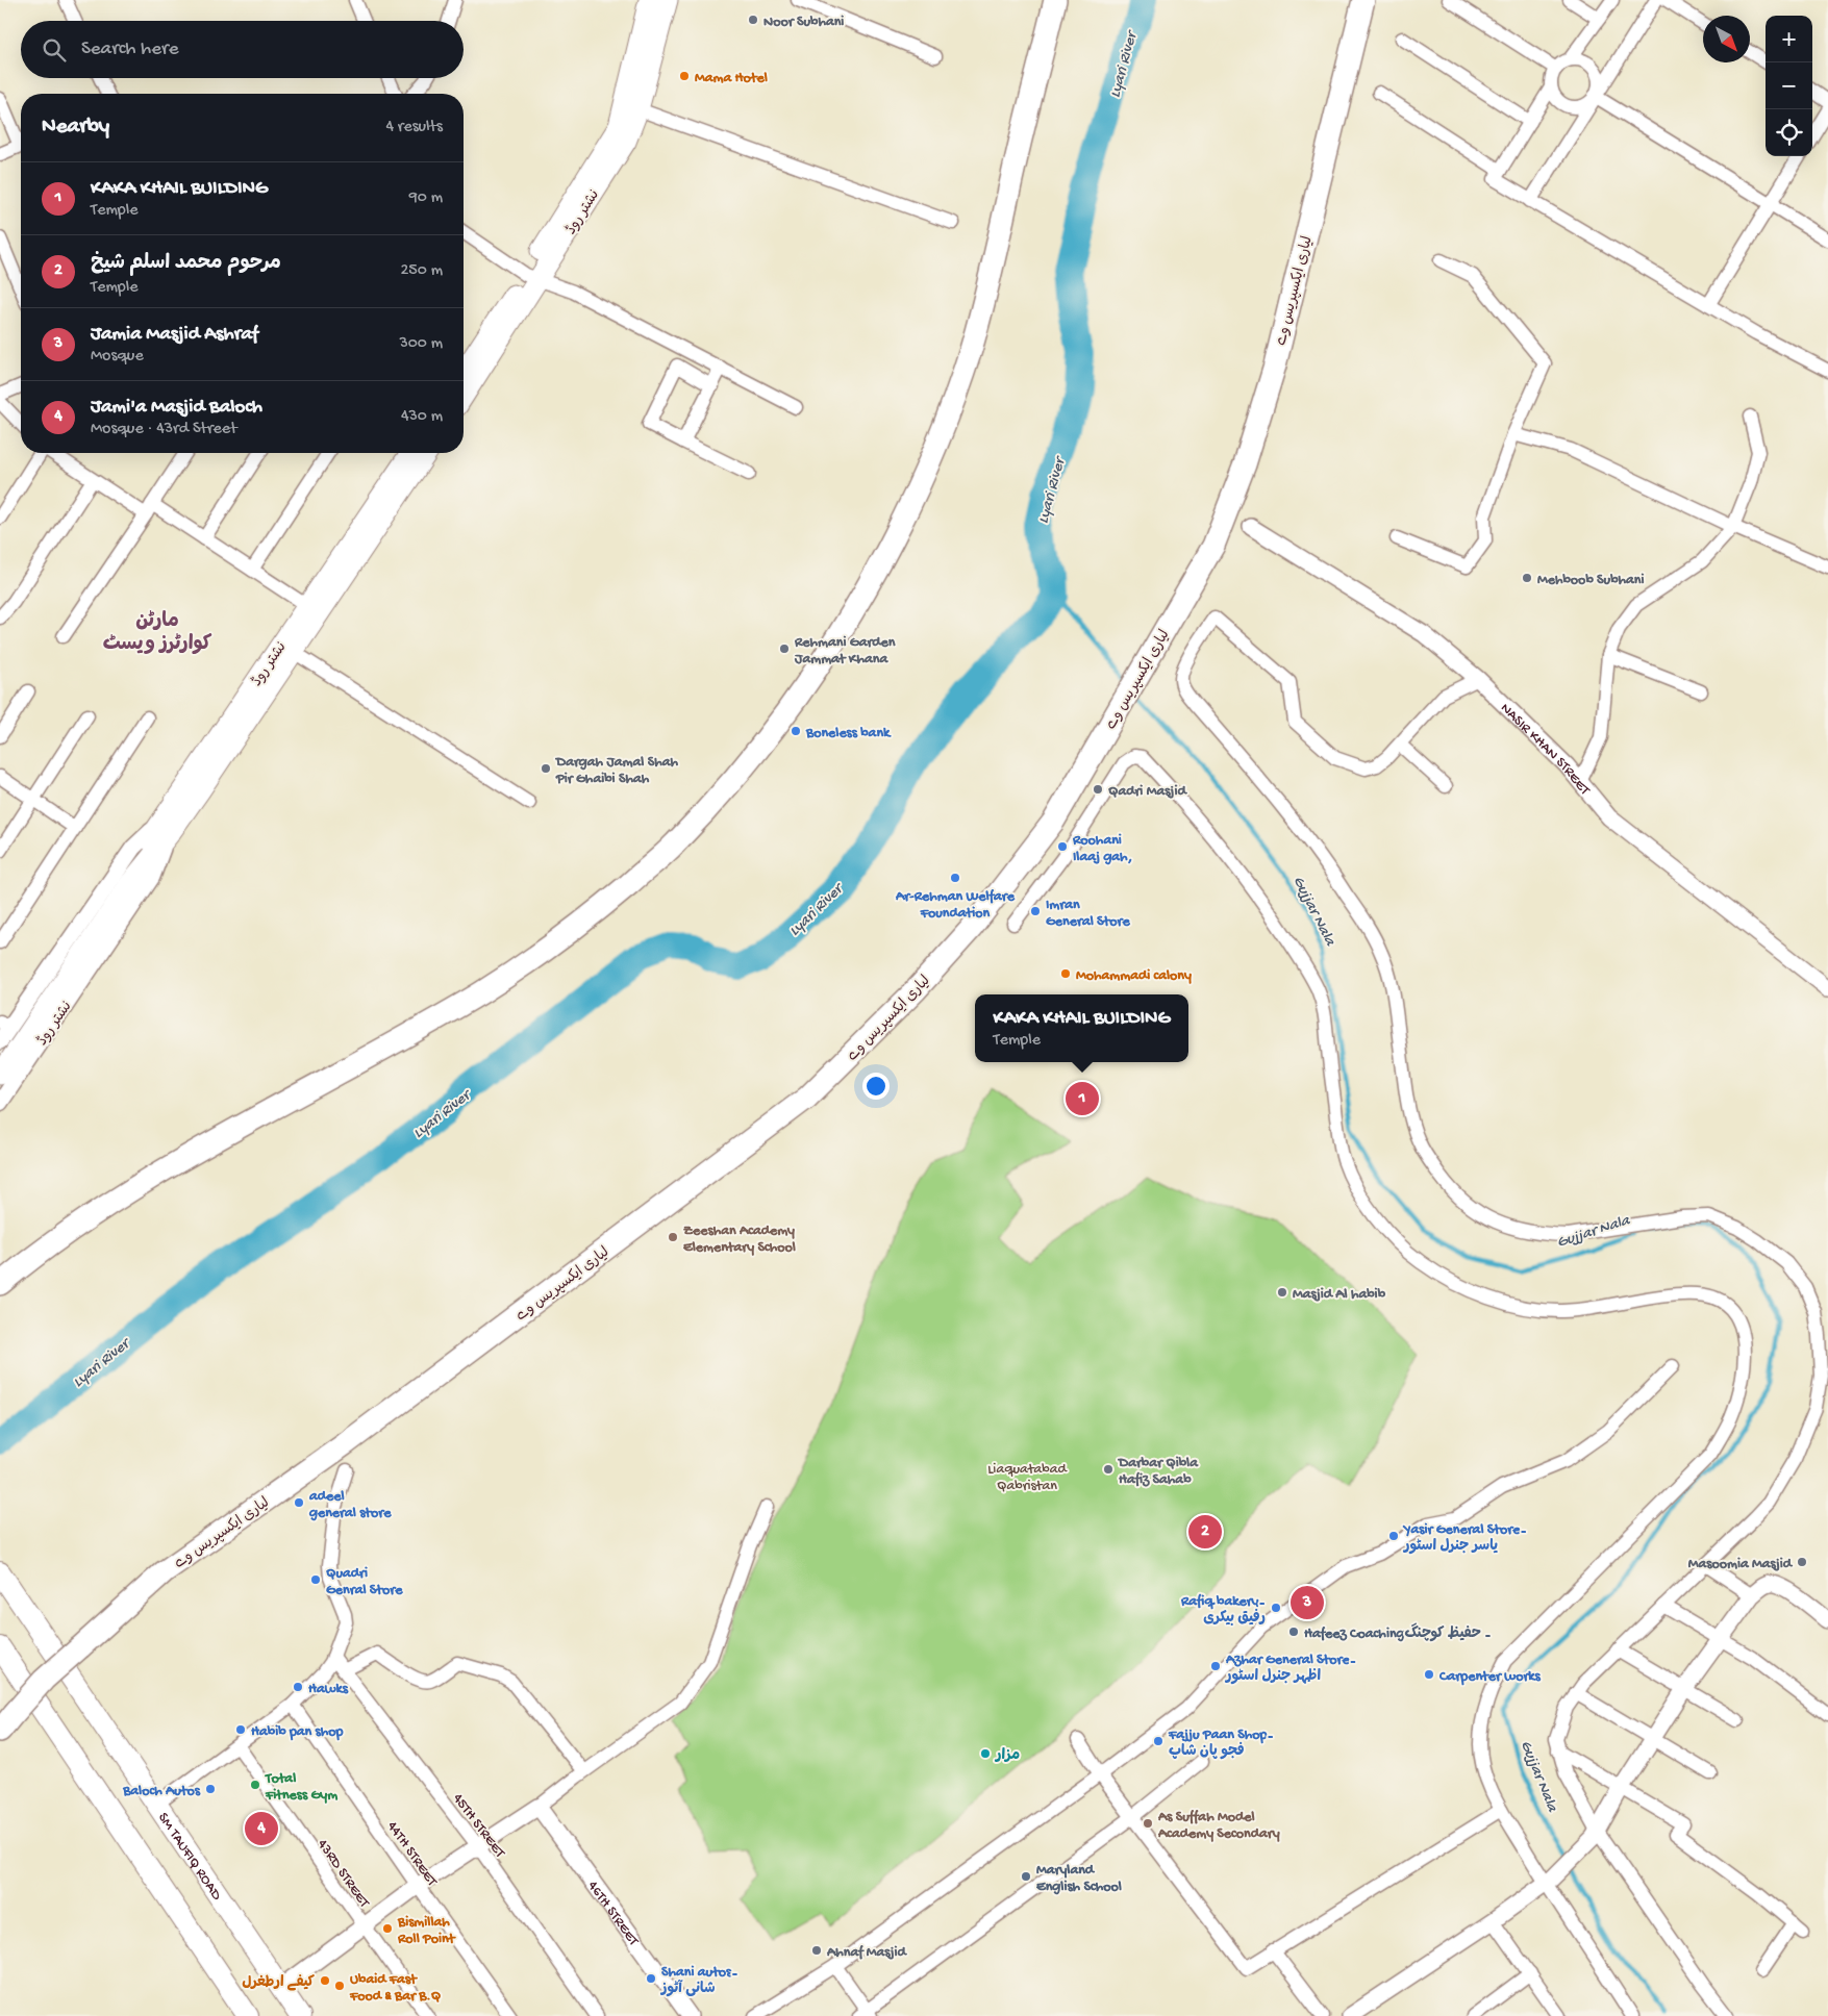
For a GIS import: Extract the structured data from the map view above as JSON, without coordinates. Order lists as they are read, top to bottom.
{
  "streets": {
    "highway": ["لیاری ایکسپریس وے", "SM TAUFIQ ROAD"],
    "main road": ["نشتر روڈ"],
    "street": [
      "NASIR KHAN STREET",
      "45TH STREET",
      "44TH STREET",
      "43RD STREET",
      "46TH STREET"
    ]
  },
  "districts": ["مارٹن کوارٹرز ویسٹ"],
  "water": ["Lyari River", "Gujjar Nala"],
  "parks": ["Liaquatabad Qabristan"],
  "places": [
    "Noor Subhani",
    "Mama Hotel",
    "Mehboob Subhani",
    "Rehmani Garden Jammat Khana",
    "Boneless bank",
    "Dargah Jamal Shah Pir Ghaibi Shah",
    "Qadri Masjid",
    "Roohani Ilaaj gah,",
    "Ar-Rehman Welfare Foundation",
    "Imran General Store",
    "Mohammadi calony",
    "Zeeshan Academy Elementary School",
    "Masjid Al habib",
    "Darbar Qibla Hafiz Sahab",
    "adeel general store",
    "Yasir General Store۔ یاسر جنرل اسٹور",
    "Masoomia Masjid",
    "Quadri Genral Store",
    "Rafiq bakery۔ رفیق بیکری",
    "Hafeez Coaching۔ حفیظ کوچنگ",
    "Azhar General Store۔ اظہر جنرل اسٹور",
    "Carpenter works",
    "Hawks",
    "Habib pan shop",
    "Fajju Paan Shop۔ فجو پان شاپ",
    "مزار",
    "Total Fitness Gym",
    "Baloch Autos",
    "As Suffah Model Academy Secondary",
    "Maryland English School",
    "Bismillah Roll Point",
    "Ahnaf Masjid",
    "Shani autos۔ شانی آٹوز",
    "کیفے ارطغرل",
    "Ubaid Fast Food & Bar B.Q"
  ],
  "north": "bottom right",
  "page": {
    "map_buttons": ["+", "−"],
    "search": "Search here",
    "heading": ["Nearby", "4 results"],
    "list": [
      {
        "mark": "1",
        "name": "KAKA KHAIL BUILDING",
        "note": "Temple",
        "value": "90 m"
      },
      {
        "mark": "2",
        "name": "مرحوم محمد اسلم شیخ",
        "note": "Temple",
        "value": "250 m"
      },
      {
        "mark": "3",
        "name": "Jamia Masjid Ashraf",
        "note": "Mosque",
        "value": "300 m"
      },
      {
        "mark": "4",
        "name": "Jami'a Masjid Baloch",
        "note": "Mosque · 43rd Street",
        "value": "430 m"
      }
    ],
    "popup": ["KAKA KHAIL BUILDING", "Temple"],
    "pins": [
      "1",
      "2",
      "3",
      "4"
    ]
  }
}
